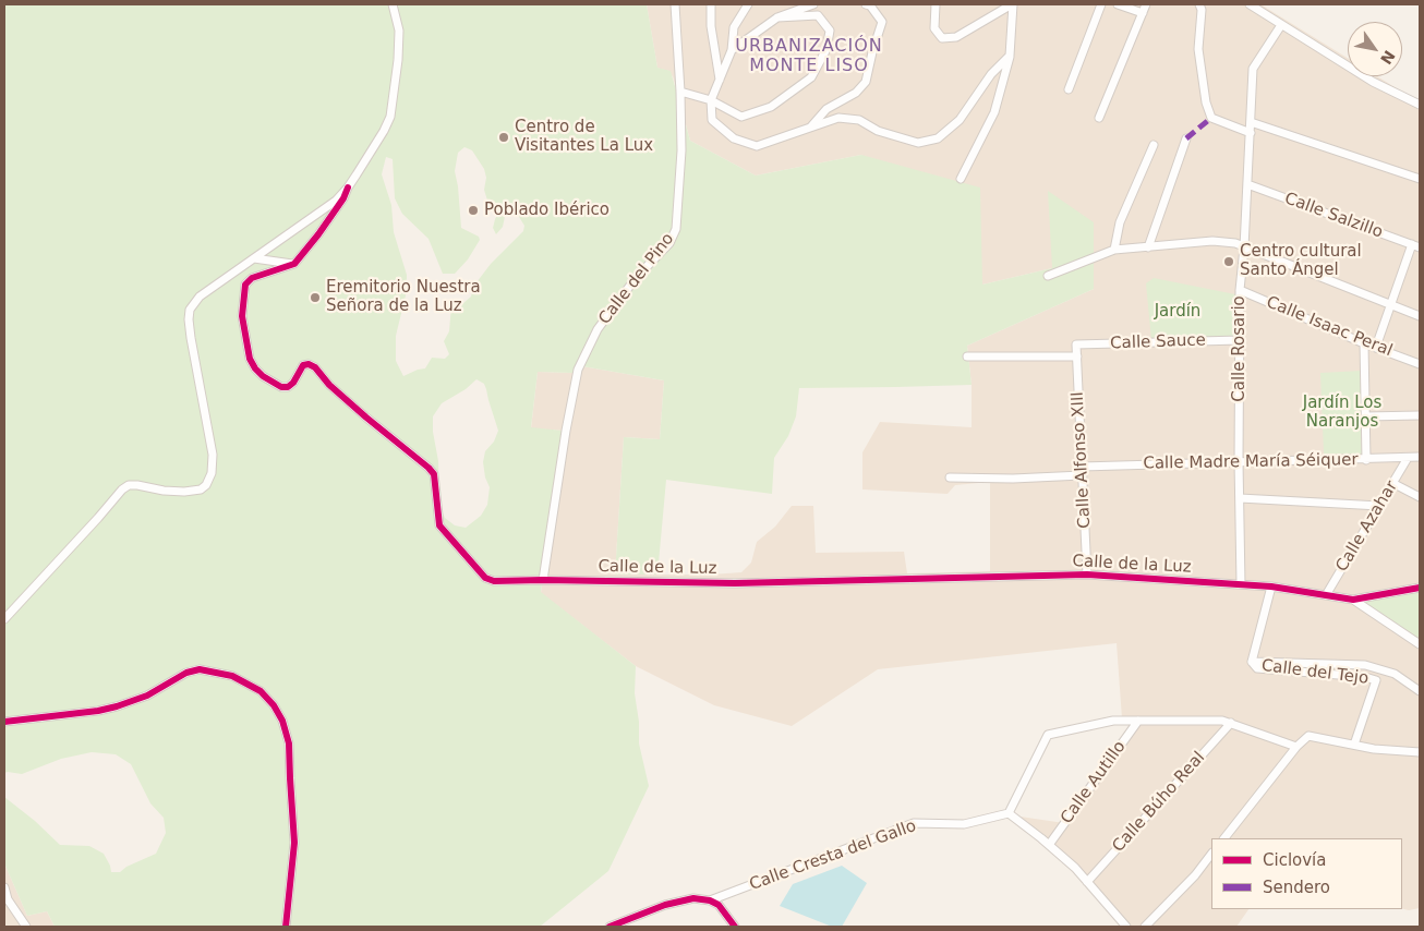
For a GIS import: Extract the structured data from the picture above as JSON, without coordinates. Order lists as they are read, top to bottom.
{
  "streets": {
    "street": [
      "Calle Salzillo",
      "Calle del Pino",
      "Calle Isaac Peral",
      "Calle Sauce",
      "Calle Rosario",
      "Calle Alfonso XIII",
      "Calle Madre María Séiquer",
      "Calle Azahar",
      "Calle de la Luz",
      "Calle del Tejo",
      "Calle Autillo",
      "Calle Búho Real",
      "Calle Cresta del Gallo"
    ]
  },
  "crossings": [
    ["Calle Salzillo", "Calle Rosario"],
    ["Calle del Pino", "Calle de la Luz"],
    ["Calle Isaac Peral", "Calle Rosario"],
    ["Calle Sauce", "Calle Rosario"],
    ["Calle Sauce", "Calle Alfonso XIII"],
    ["Calle Rosario", "Calle Madre María Séiquer"],
    ["Calle Rosario", "Calle de la Luz"],
    ["Calle Alfonso XIII", "Calle Madre María Séiquer"],
    ["Calle Alfonso XIII", "Calle de la Luz"],
    ["Calle Madre María Séiquer", "Calle Azahar"],
    ["Calle Azahar", "Calle de la Luz"]
  ],
  "districts": ["URBANIZACIÓN MONTE LISO"],
  "parks": ["Jardín", "Jardín Los Naranjos"],
  "places": [
    "Centro de Visitantes La Lux",
    "Poblado Ibérico",
    "Centro cultural Santo Ángel",
    "Eremitorio Nuestra Señora de la Luz"
  ],
  "legend": ["Ciclovía", "Sendero"],
  "north": "bottom right"
}
